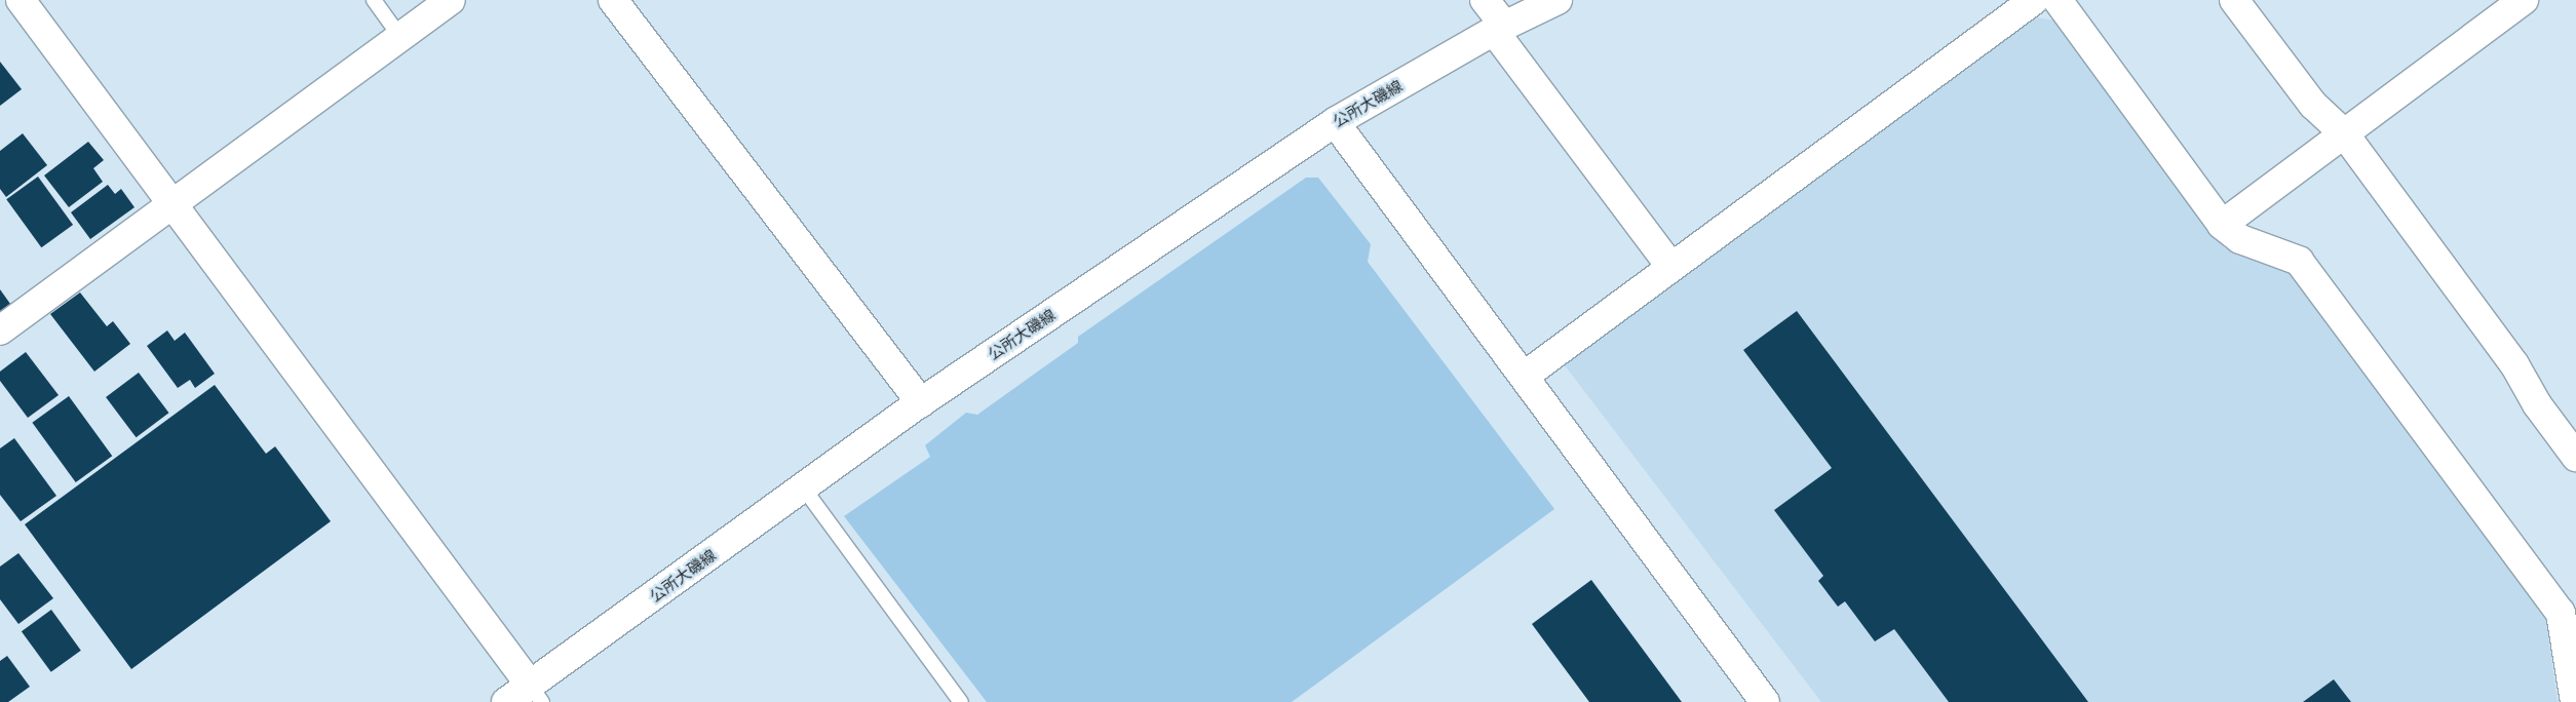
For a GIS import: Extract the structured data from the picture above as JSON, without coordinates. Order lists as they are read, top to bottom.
{
  "streets": {
    "street": ["公所大磯線"]
  }
}
